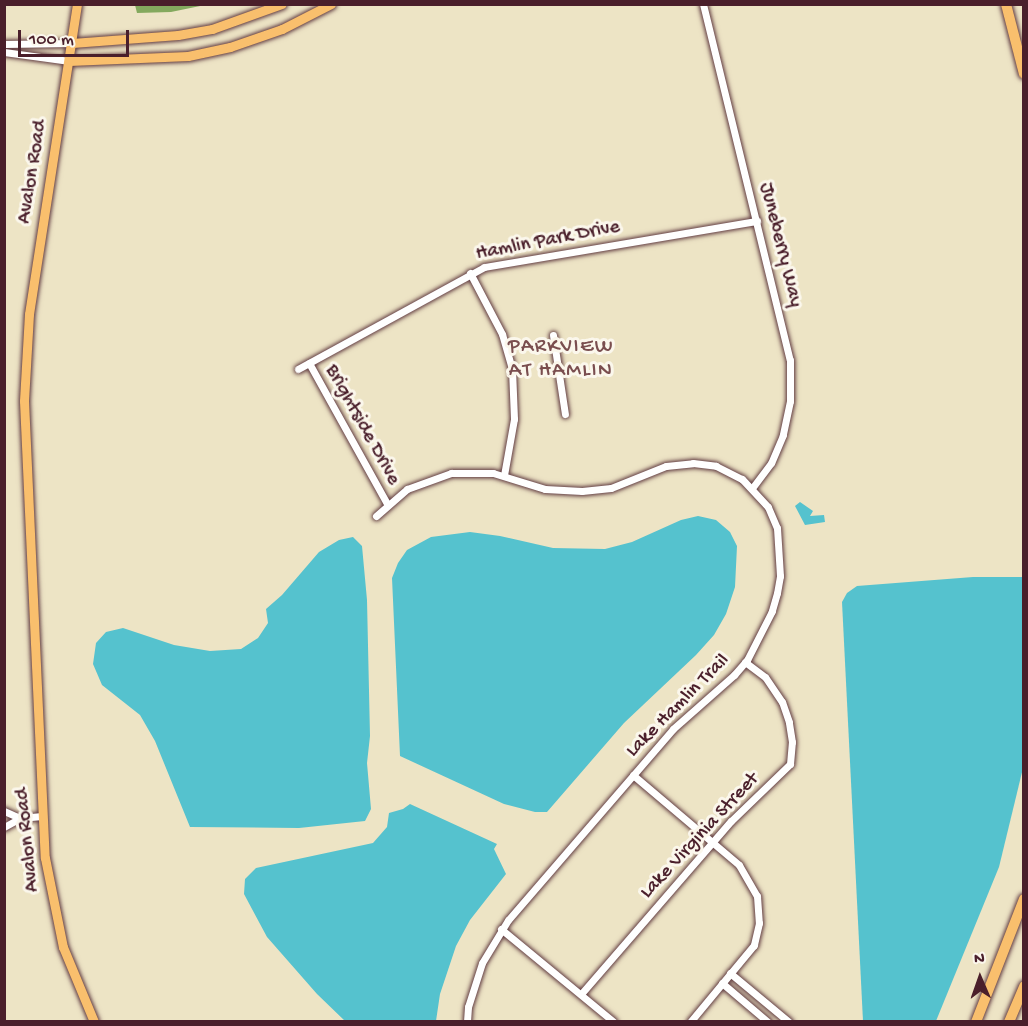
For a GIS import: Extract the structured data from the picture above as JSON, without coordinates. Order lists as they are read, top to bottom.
{
  "streets": {
    "main road": ["Avalon Road"],
    "street": [
      "Hamlin Park Drive",
      "Juneberry Way",
      "Brightside Drive",
      "Lake Hamlin Trail",
      "Lake Virginia Street"
    ]
  },
  "crossings": [
    ["Hamlin Park Drive", "Juneberry Way"],
    ["Hamlin Park Drive", "Brightside Drive"],
    ["Juneberry Way", "Lake Hamlin Trail"],
    ["Brightside Drive", "Lake Hamlin Trail"],
    ["Lake Hamlin Trail", "Lake Virginia Street"]
  ],
  "districts": ["PARKVIEW AT HAMLIN"],
  "scale_bar": "100 m",
  "north": "top"
}
